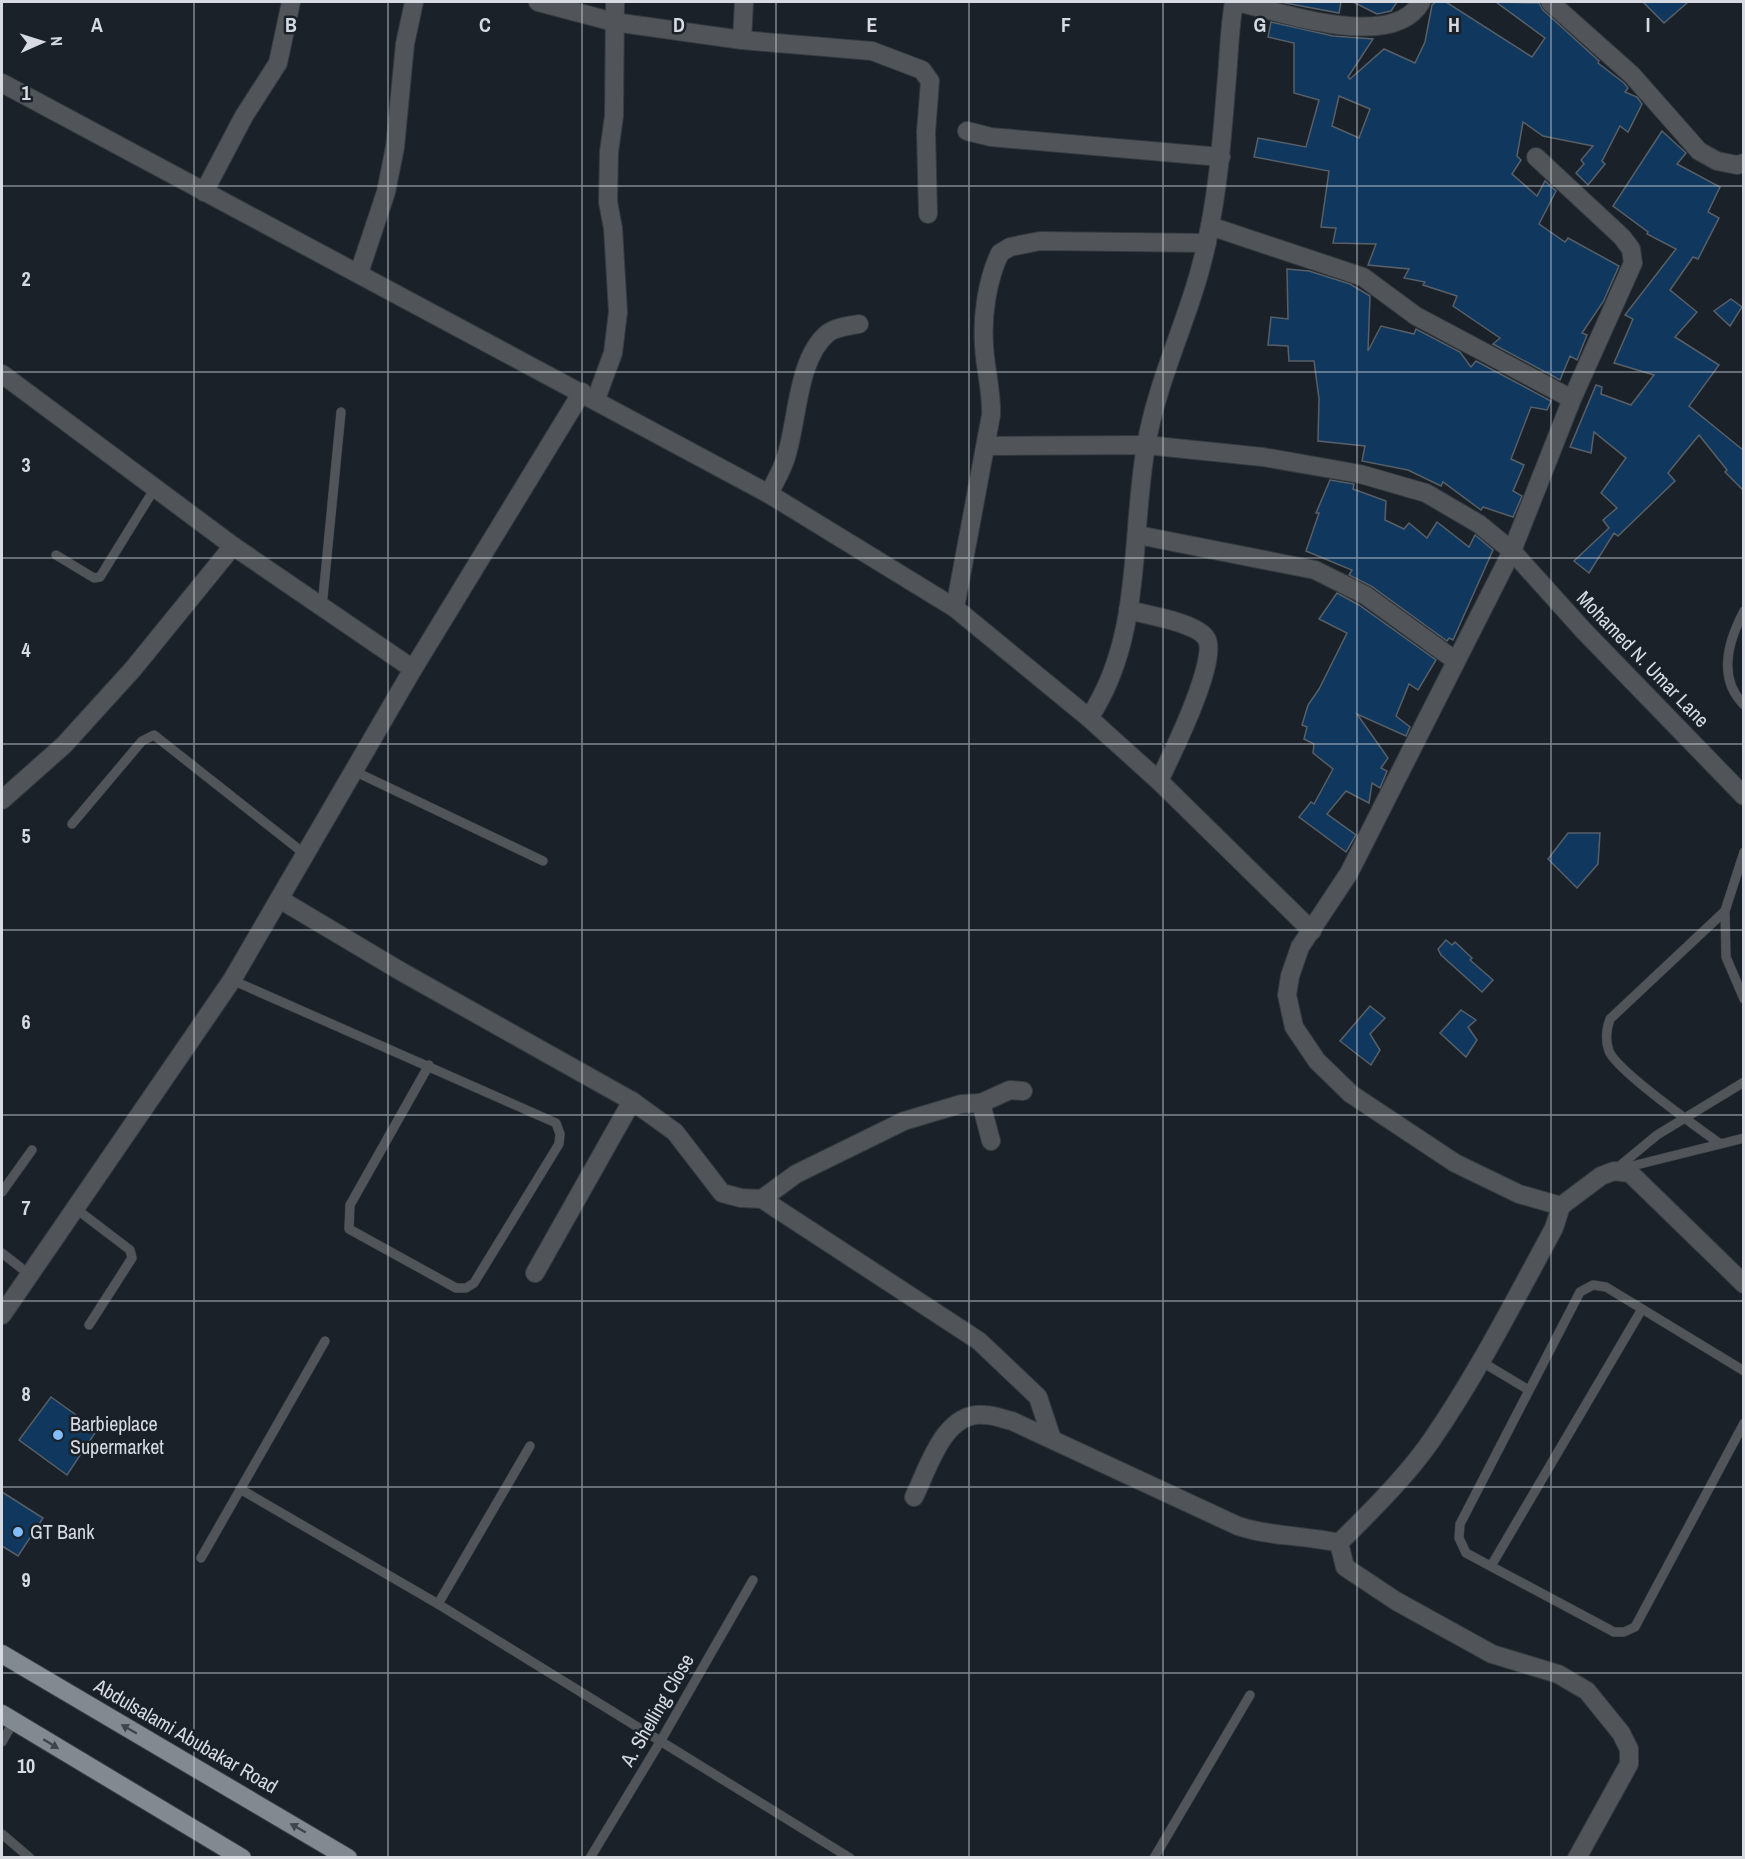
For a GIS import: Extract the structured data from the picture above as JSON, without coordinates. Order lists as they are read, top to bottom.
{
  "streets": {
    "main road": ["Abdulsalami Abubakar Road"],
    "street": ["Mohamed N. Umar Lane"],
    "lane": ["A. Shelling Close"]
  },
  "places": ["Barbieplace Supermarket", "GT Bank"],
  "north": "right",
  "grid": {
    "columns": [
      "A",
      "B",
      "C",
      "D",
      "E",
      "F",
      "G",
      "H",
      "I"
    ],
    "rows": [
      "1",
      "2",
      "3",
      "4",
      "5",
      "6",
      "7",
      "8",
      "9",
      "10"
    ]
  }
}
